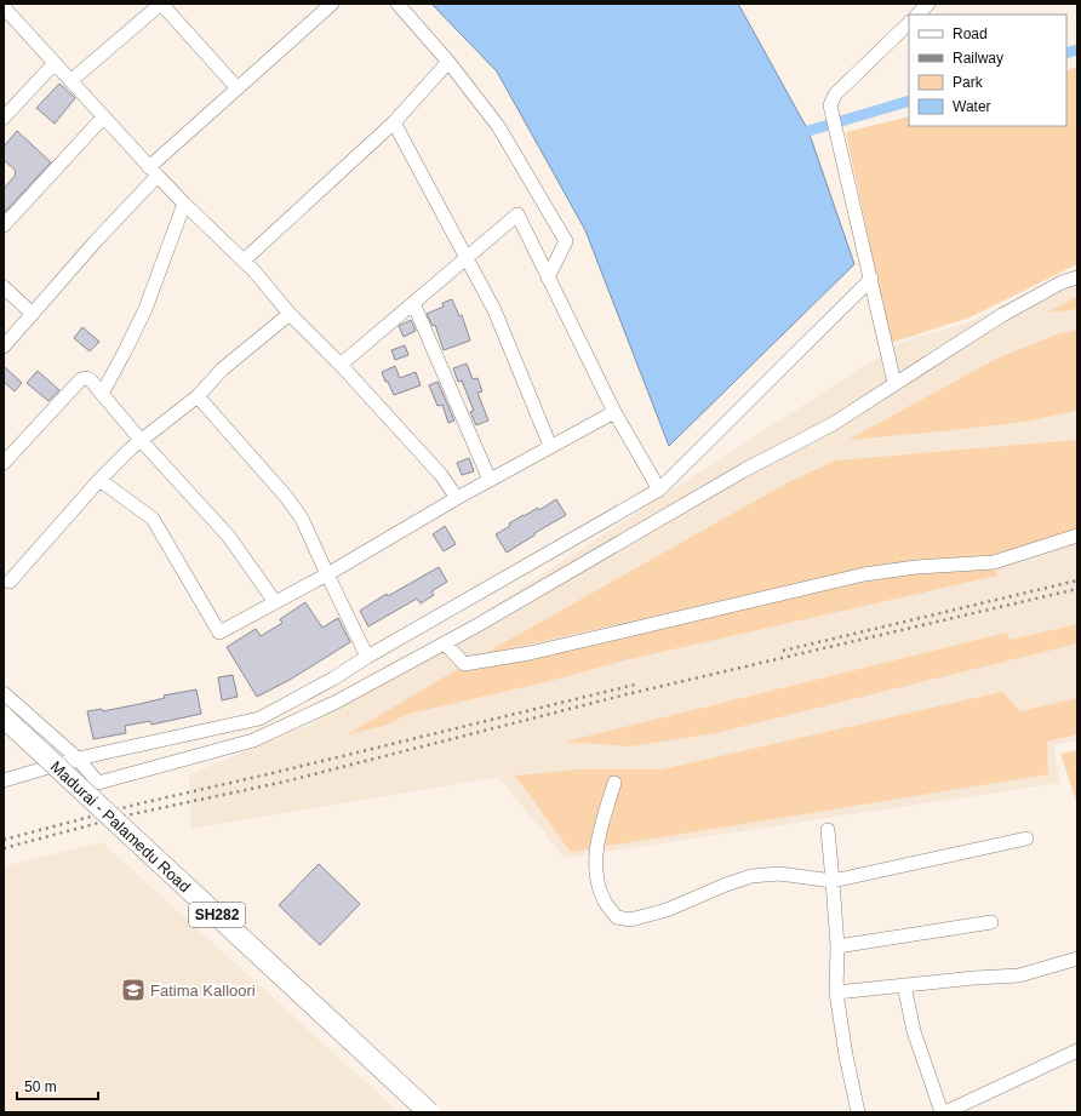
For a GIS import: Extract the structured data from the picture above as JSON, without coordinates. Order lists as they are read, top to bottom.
{
  "streets": {
    "main road": ["Madurai - Palamedu Road", "SH282"]
  },
  "places": {
    "school or university": ["Fatima Kalloori"]
  },
  "legend": [
    "Road",
    "Railway",
    "Park",
    "Water"
  ],
  "scale_bar": "50 m"
}
